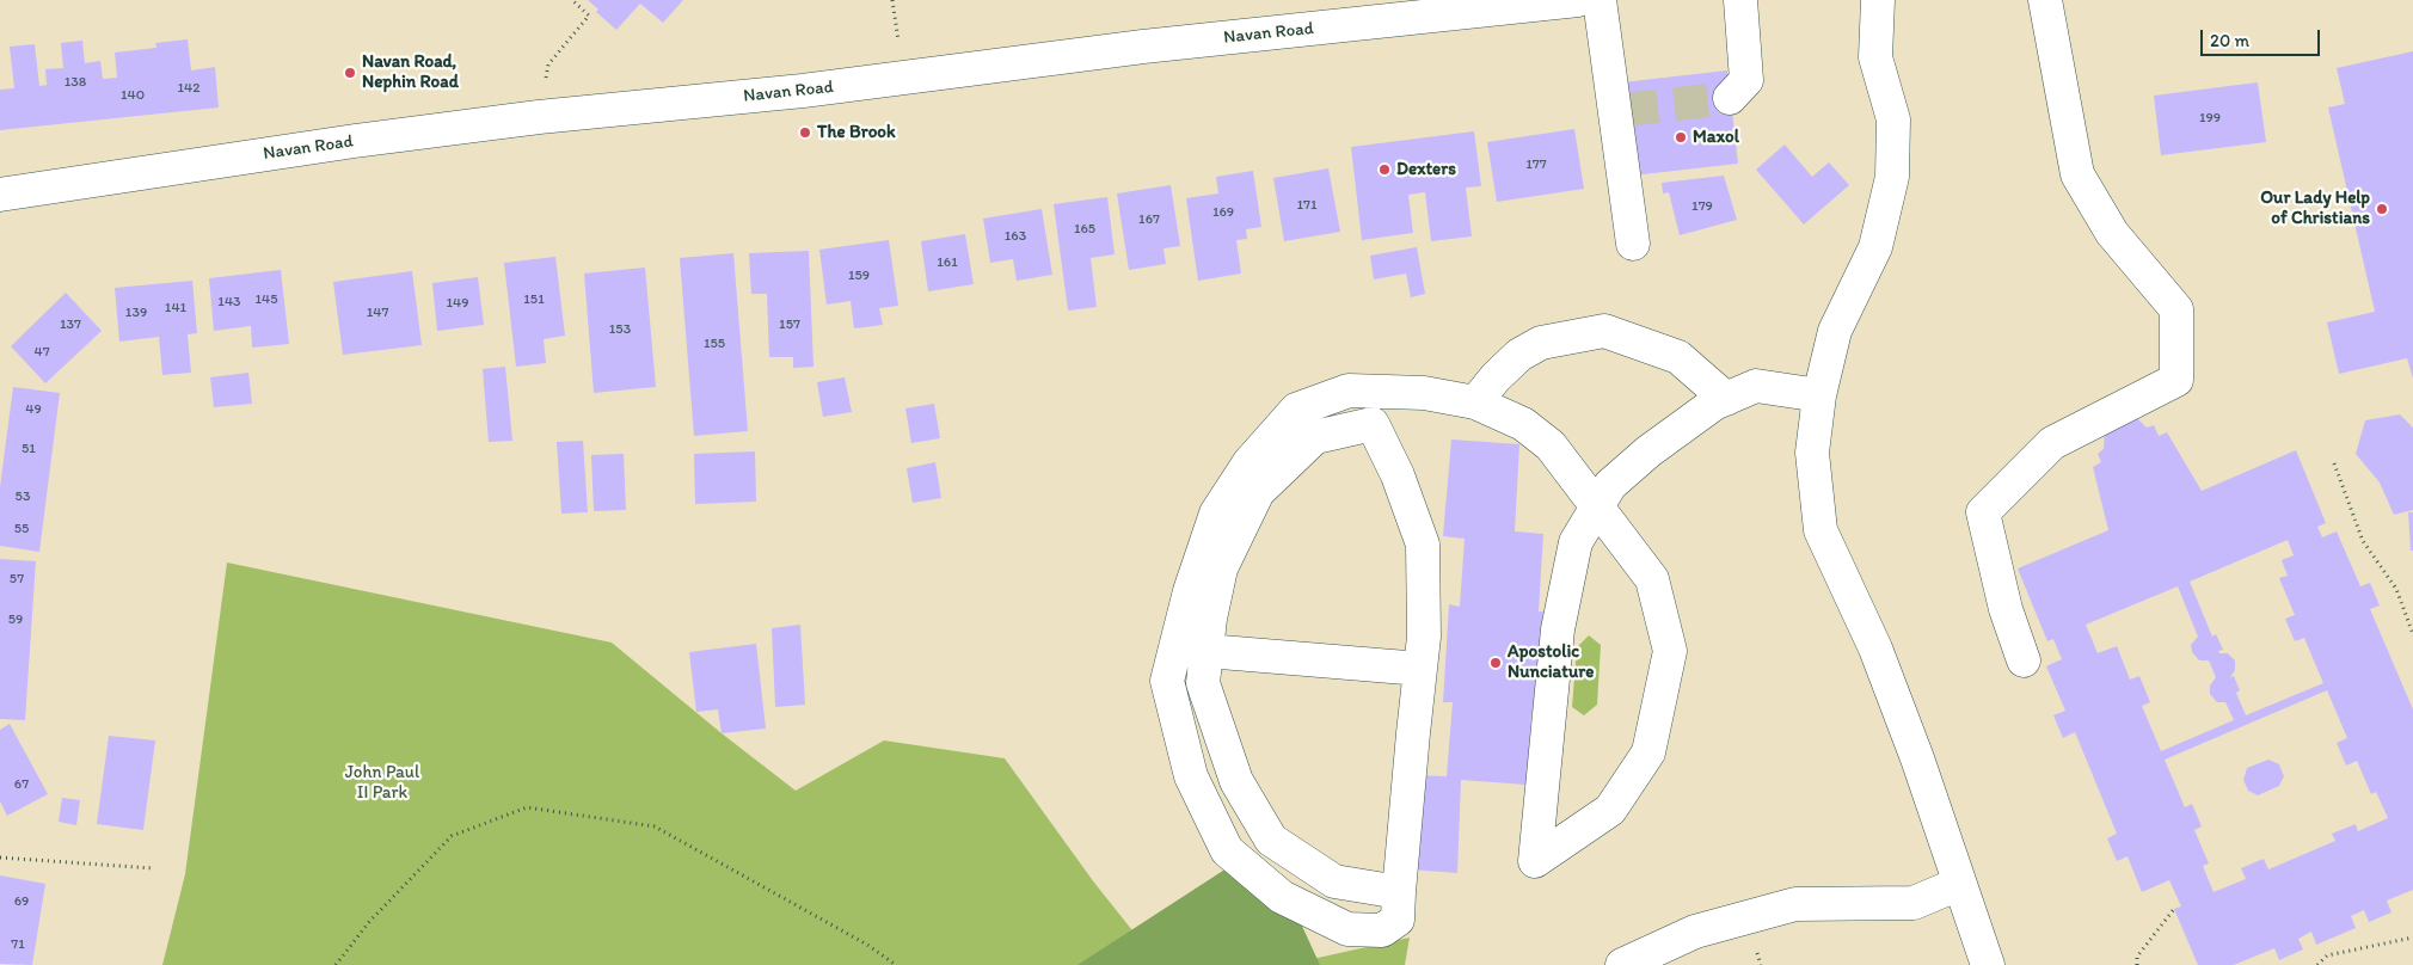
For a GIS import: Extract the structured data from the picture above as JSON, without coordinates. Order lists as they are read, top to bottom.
{
  "streets": {
    "main road": ["Navan Road"]
  },
  "parks": ["John Paul II Park"],
  "places": [
    "Navan Road, Nephin Road",
    "The Brook",
    "Maxol",
    "Dexters",
    "Our Lady Help of Christians",
    "Apostolic Nunciature"
  ],
  "house_numbers": [
    "138",
    "142",
    "140",
    "199",
    "177",
    "171",
    "179",
    "169",
    "167",
    "165",
    "163",
    "161",
    "159",
    "145",
    "151",
    "143",
    "149",
    "141",
    "139",
    "147",
    "137",
    "157",
    "153",
    "155",
    "47",
    "49",
    "51",
    "53",
    "55",
    "57",
    "59",
    "67",
    "69",
    "71"
  ],
  "scale_bar": "20 m"
}
